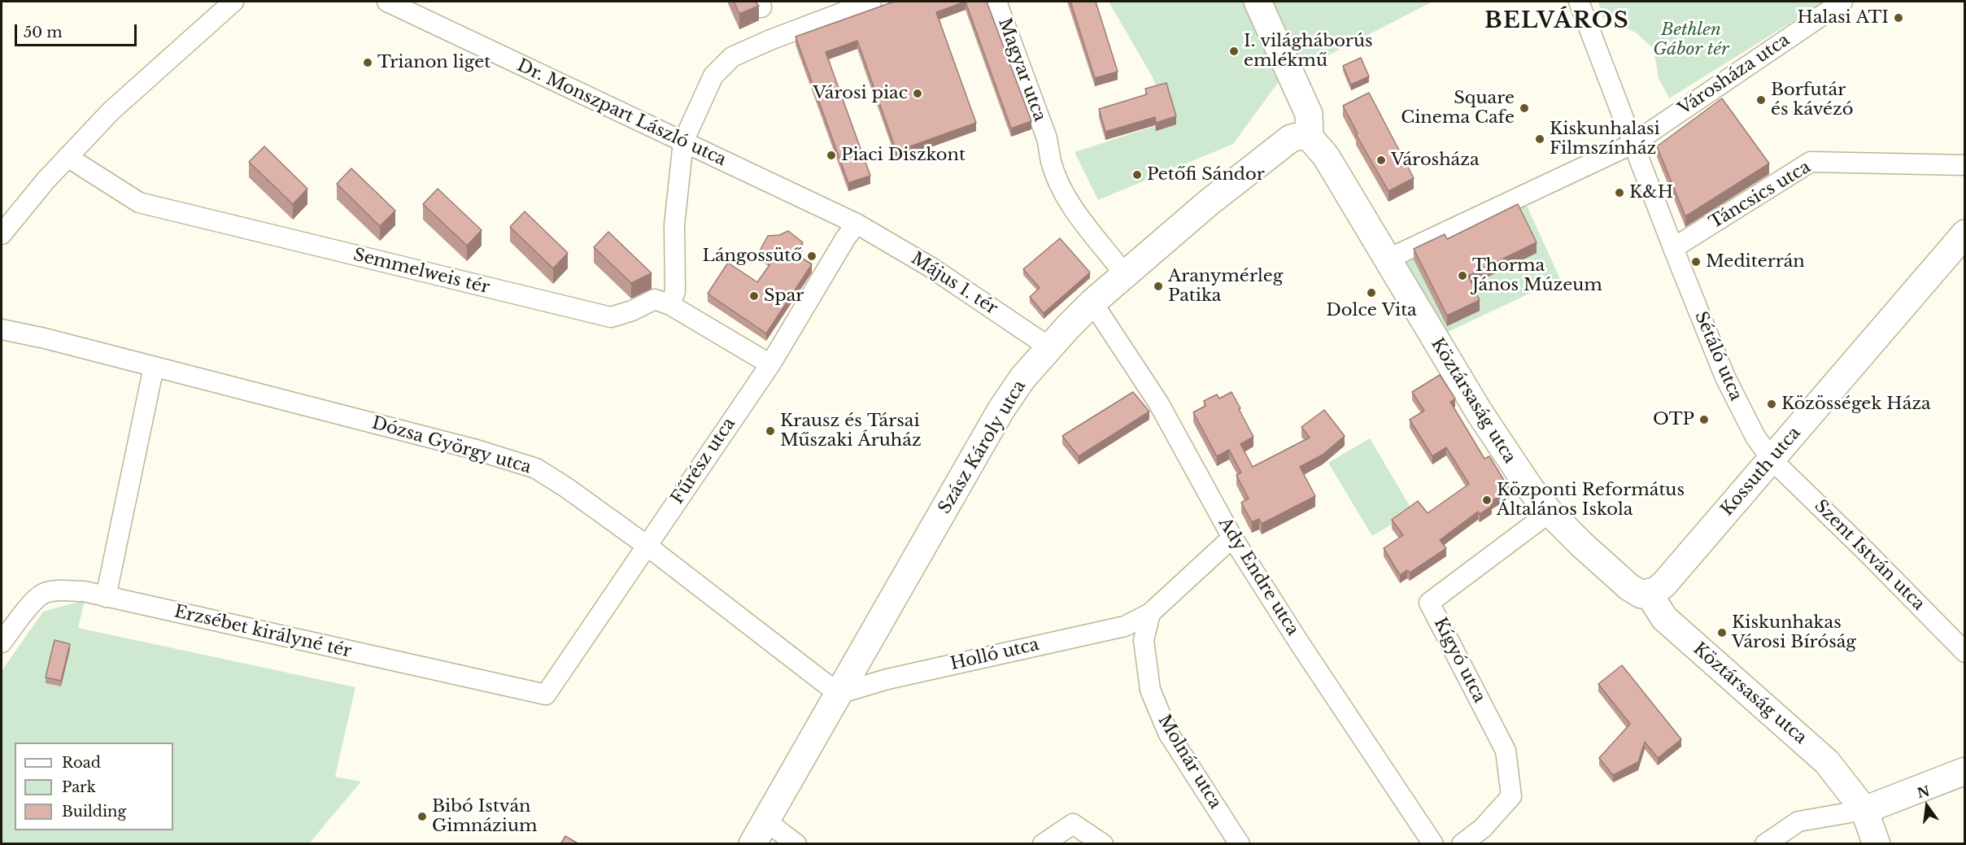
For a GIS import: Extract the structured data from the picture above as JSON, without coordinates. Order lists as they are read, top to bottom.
{
  "streets": {
    "main road": ["Köztársaság utca", "Szász Károly utca", "Kossuth utca"],
    "street": [
      "Magyar utca",
      "Városháza utca",
      "Dr. Monszpart László utca",
      "Táncsics utca",
      "Semmelweis tér",
      "Május 1. tér",
      "Sétáló utca",
      "Dózsa György utca",
      "Fűrész utca",
      "Szent István utca",
      "Ady Endre utca",
      "Erzsébet királyné tér",
      "Holló utca",
      "Kígyó utca",
      "Molnár utca"
    ]
  },
  "crossings": [
    ["Magyar utca", "Szász Károly utca"],
    ["Városháza utca", "Köztársaság utca"],
    ["Dr. Monszpart László utca", "Május 1. tér"],
    ["Dr. Monszpart László utca", "Fűrész utca"],
    ["Táncsics utca", "Sétáló utca"],
    ["Semmelweis tér", "Fűrész utca"],
    ["Május 1. tér", "Szász Károly utca"],
    ["Május 1. tér", "Fűrész utca"],
    ["Sétáló utca", "Kossuth utca"],
    ["Sétáló utca", "Szent István utca"],
    ["Köztársaság utca", "Szász Károly utca"],
    ["Köztársaság utca", "Kossuth utca"],
    ["Köztársaság utca", "Kígyó utca"],
    ["Dózsa György utca", "Szász Károly utca"],
    ["Dózsa György utca", "Fűrész utca"],
    ["Dózsa György utca", "Holló utca"],
    ["Szász Károly utca", "Ady Endre utca"],
    ["Szász Károly utca", "Holló utca"],
    ["Fűrész utca", "Erzsébet királyné tér"],
    ["Kossuth utca", "Szent István utca"],
    ["Holló utca", "Molnár utca"]
  ],
  "districts": ["BELVÁROS"],
  "parks": ["Bethlen Gábor tér"],
  "places": [
    "Halasi ATI",
    "I. világháborús emlékmű",
    "Trianon liget",
    "Városi piac",
    "Borfutár és kávézó",
    "Square Cinema Cafe",
    "Kiskunhalasi Filmszínház",
    "Piaci Diszkont",
    "Városháza",
    "Petőfi Sándor",
    "K&H",
    "Lángossütő",
    "Mediterrán",
    "Thorma János Múzeum",
    "Aranymérleg Patika",
    "Dolce Vita",
    "Spar",
    "Közösségek Háza",
    "OTP",
    "Krausz és Társai Műszaki Áruház",
    "Központi Református Általános Iskola",
    "Kiskunhakas Városi Bíróság",
    "Bibó István Gimnázium"
  ],
  "legend": ["Road", "Park", "Building"],
  "scale_bar": "50 m",
  "north": "top"
}
